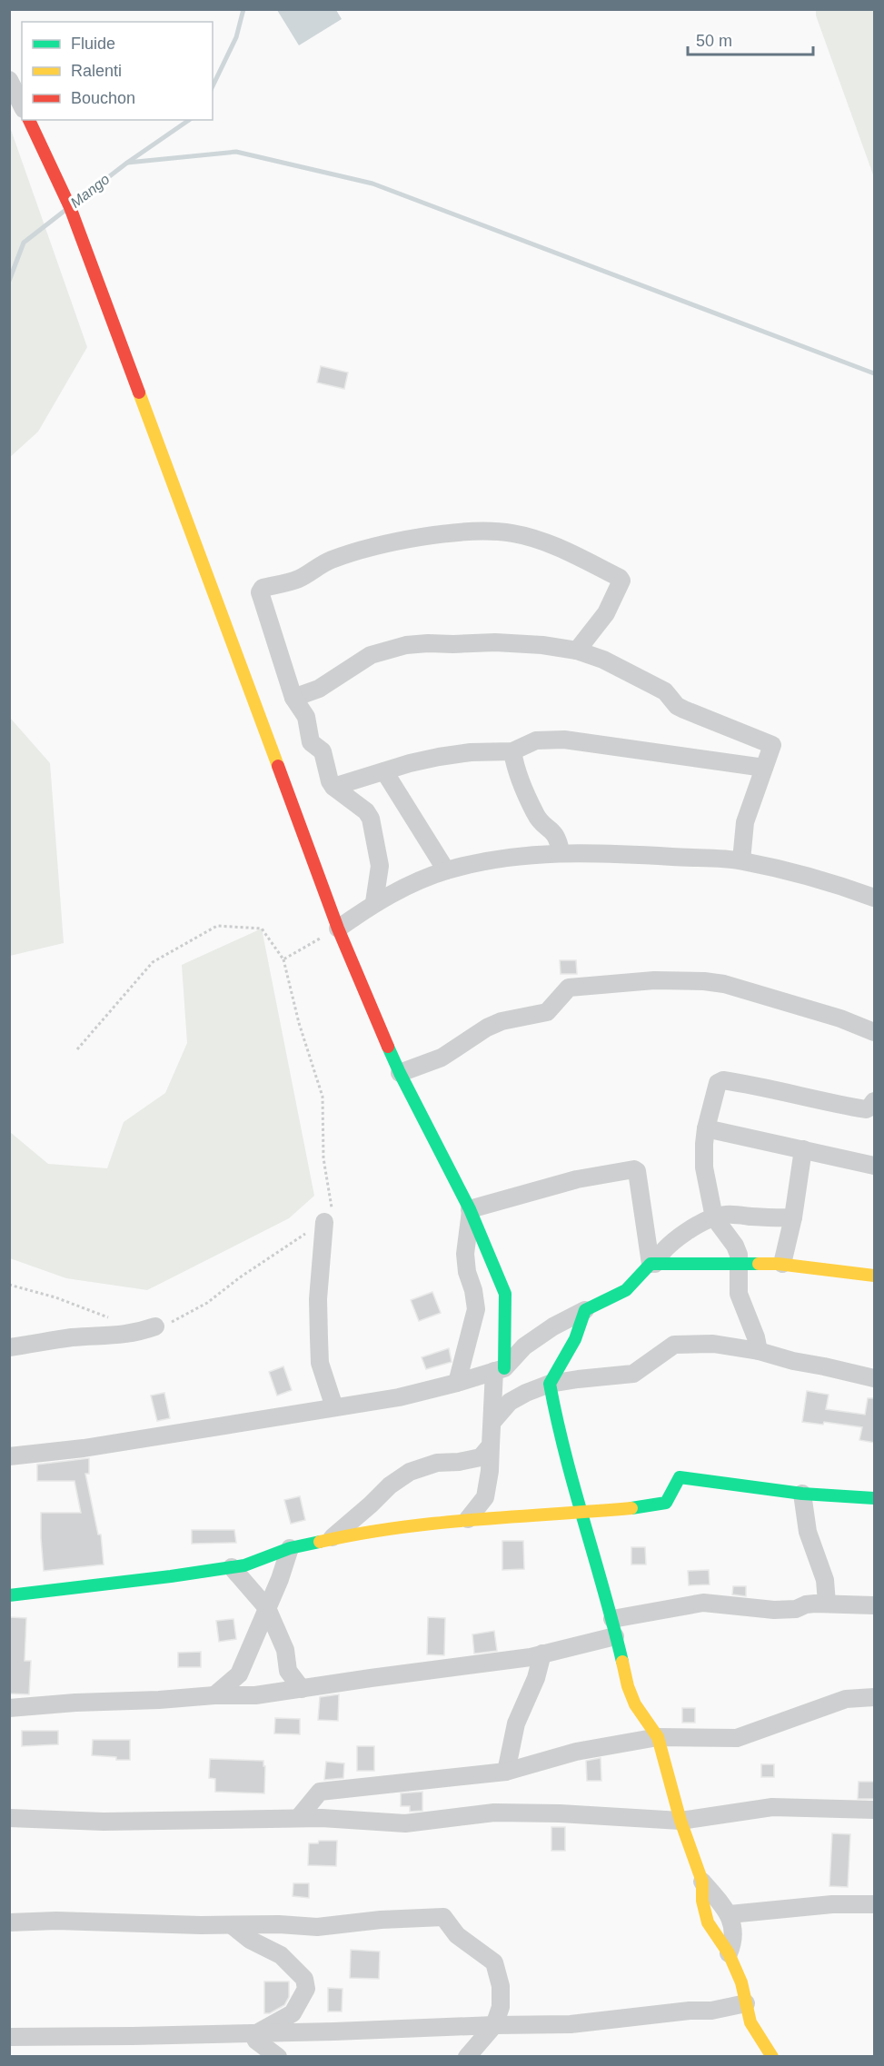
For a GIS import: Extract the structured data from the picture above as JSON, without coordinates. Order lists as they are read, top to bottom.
{
  "water": ["Mango"],
  "legend": ["Fluide", "Ralenti", "Bouchon"],
  "scale_bar": "50 m"
}
